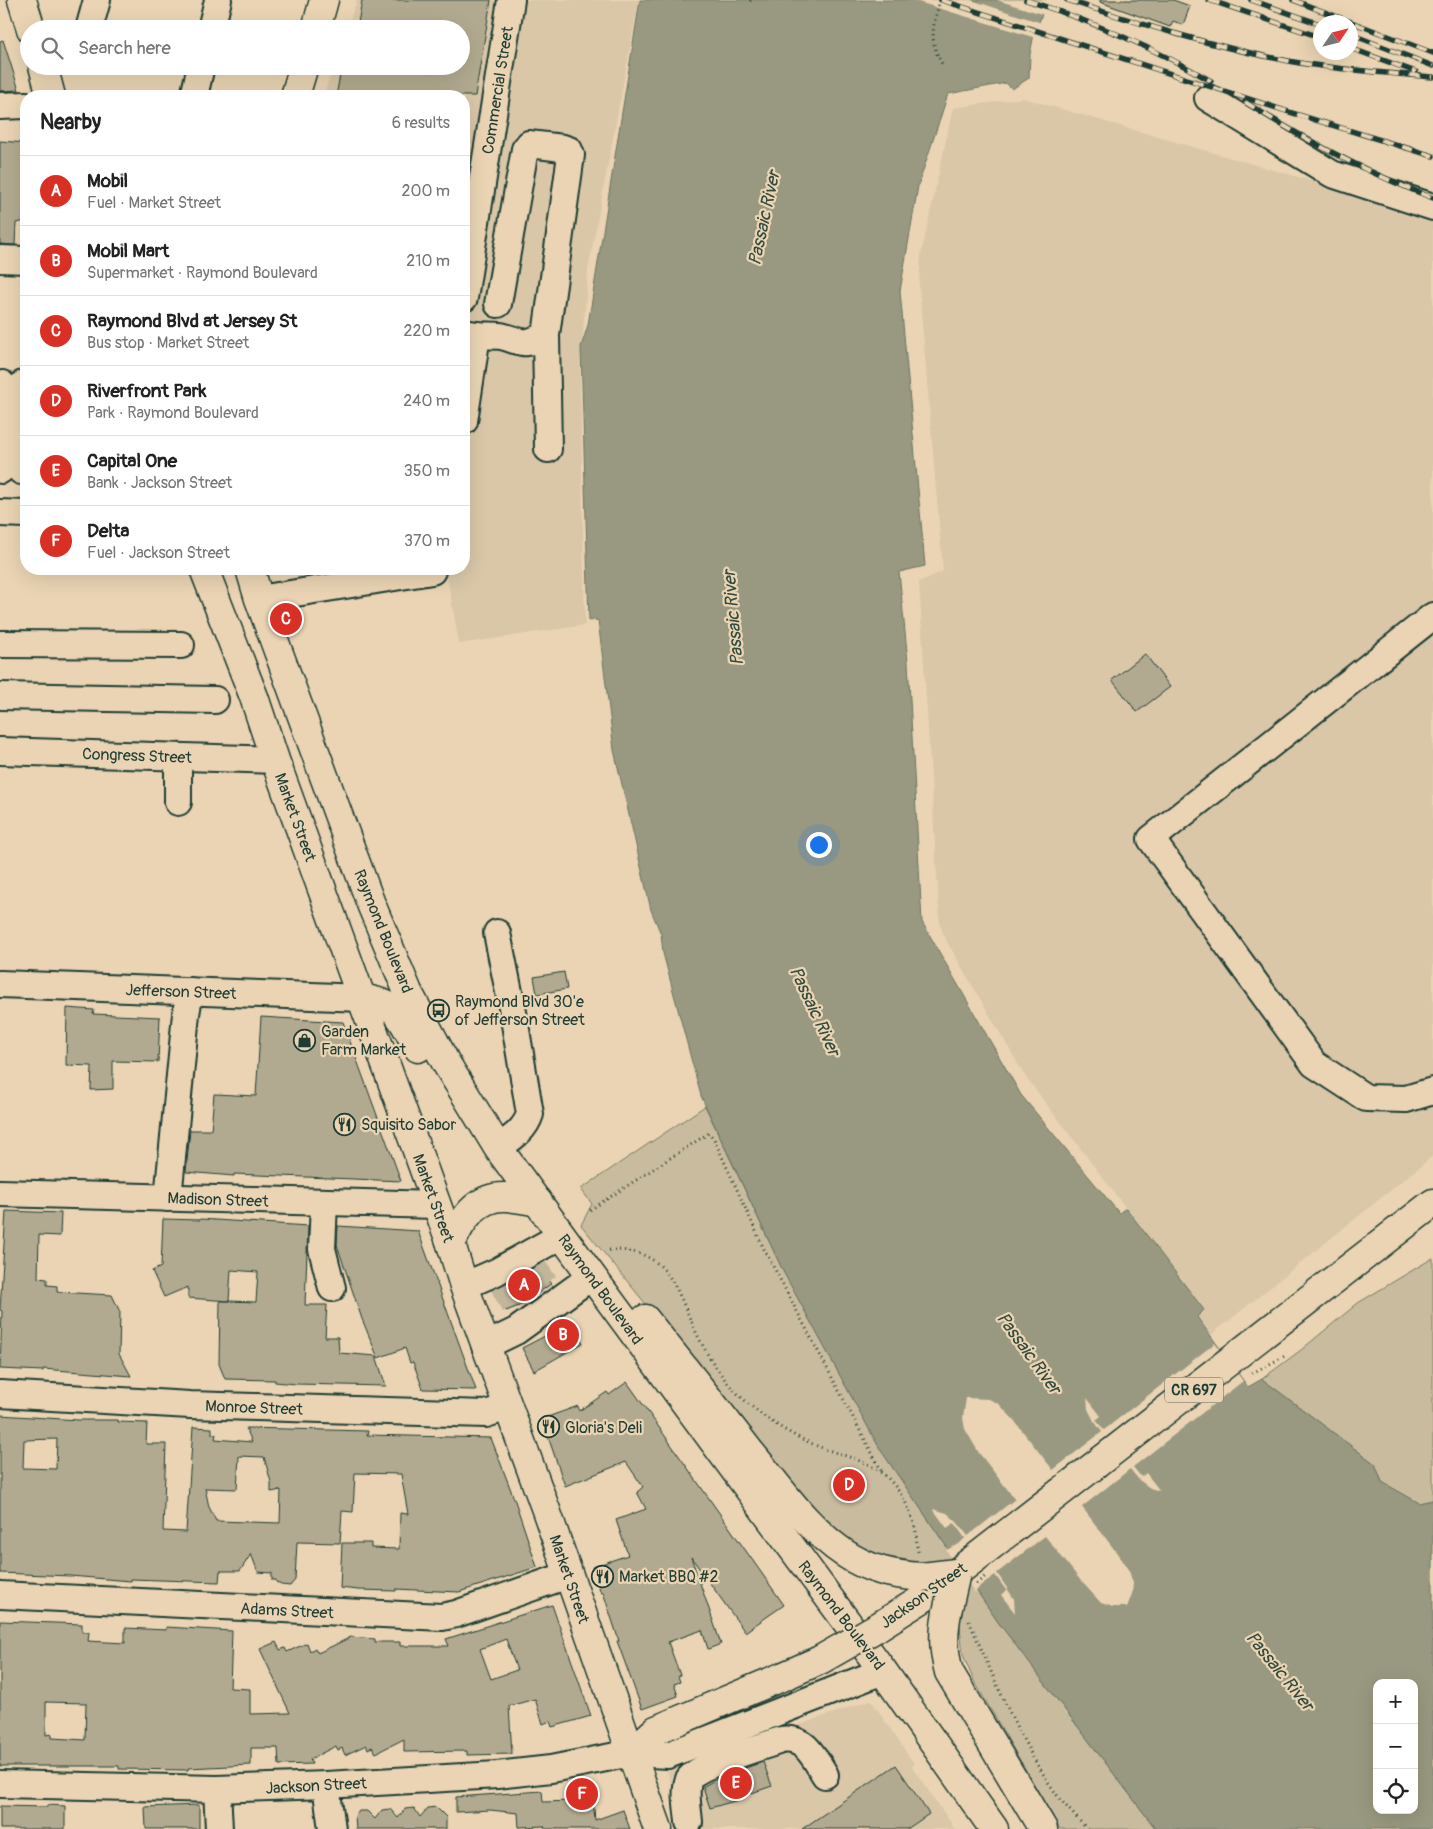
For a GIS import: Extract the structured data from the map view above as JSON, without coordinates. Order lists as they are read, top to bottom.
{
  "streets": {
    "main road": [
      "Market Street",
      "Raymond Boulevard",
      "CR 697",
      "Jackson Street"
    ],
    "street": [
      "Commercial Street",
      "Congress Street",
      "Jefferson Street",
      "Madison Street",
      "Monroe Street",
      "Adams Street"
    ]
  },
  "crossings": [
    ["Congress Street", "Market Street"],
    ["Market Street", "Jefferson Street"],
    ["Market Street", "Madison Street"],
    ["Market Street", "Monroe Street"],
    ["Market Street", "Jackson Street"],
    ["Market Street", "Adams Street"],
    ["Raymond Boulevard", "Jackson Street"]
  ],
  "water": ["Passaic River"],
  "places": {
    "bus stop": ["Raymond Blvd 30'e of Jefferson Street"],
    "shop": ["Garden Farm Market"],
    "restaurant": ["Squisito Sabor", "Gloria's Deli", "Market BBQ #2"]
  },
  "north": "top right",
  "page": {
    "search": "Search here",
    "heading": ["Nearby", "6 results"],
    "list": [
      {
        "mark": "A",
        "name": "Mobil",
        "note": "Fuel · Market Street",
        "value": "200 m"
      },
      {
        "mark": "B",
        "name": "Mobil Mart",
        "note": "Supermarket · Raymond Boulevard",
        "value": "210 m"
      },
      {
        "mark": "C",
        "name": "Raymond Blvd at Jersey St",
        "note": "Bus stop · Market Street",
        "value": "220 m"
      },
      {
        "mark": "D",
        "name": "Riverfront Park",
        "note": "Park · Raymond Boulevard",
        "value": "240 m"
      },
      {
        "mark": "E",
        "name": "Capital One",
        "note": "Bank · Jackson Street",
        "value": "350 m"
      },
      {
        "mark": "F",
        "name": "Delta",
        "note": "Fuel · Jackson Street",
        "value": "370 m"
      }
    ],
    "pins": [
      "C",
      "A",
      "B",
      "D",
      "E",
      "F"
    ],
    "map_buttons": ["+", "−"]
  }
}
